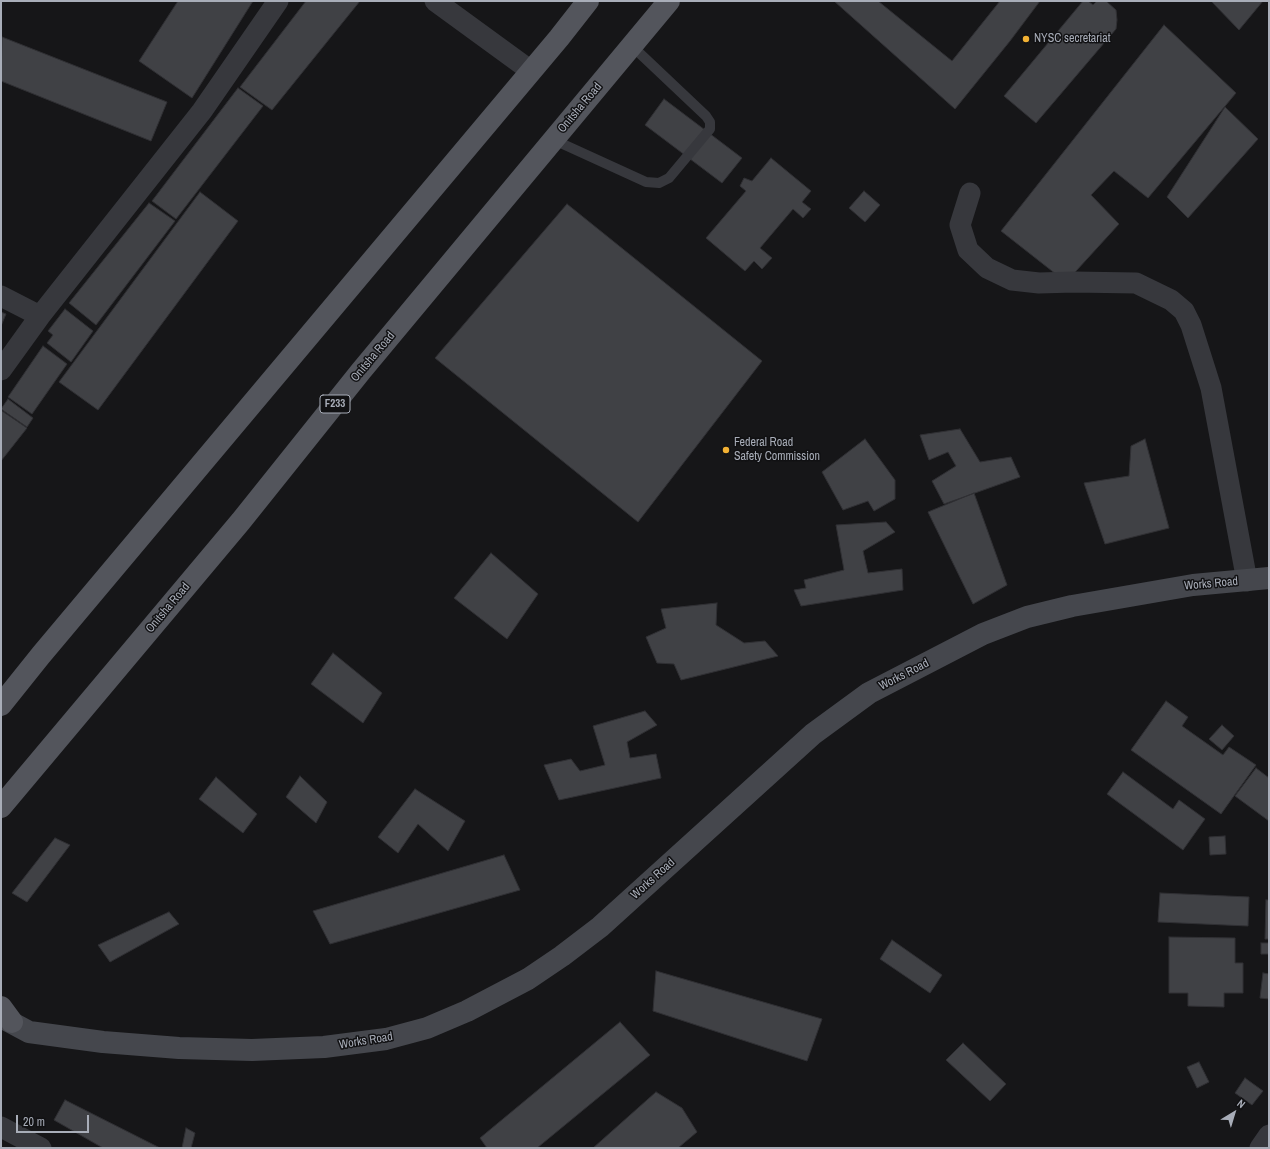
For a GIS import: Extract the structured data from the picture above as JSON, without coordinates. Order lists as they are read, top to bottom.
{
  "streets": {
    "main road": ["Onitsha Road", "F233", "Works Road"]
  },
  "places": ["NYSC secretariat", "Federal Road Safety Commission"],
  "scale_bar": "20 m",
  "north": "top right"
}
